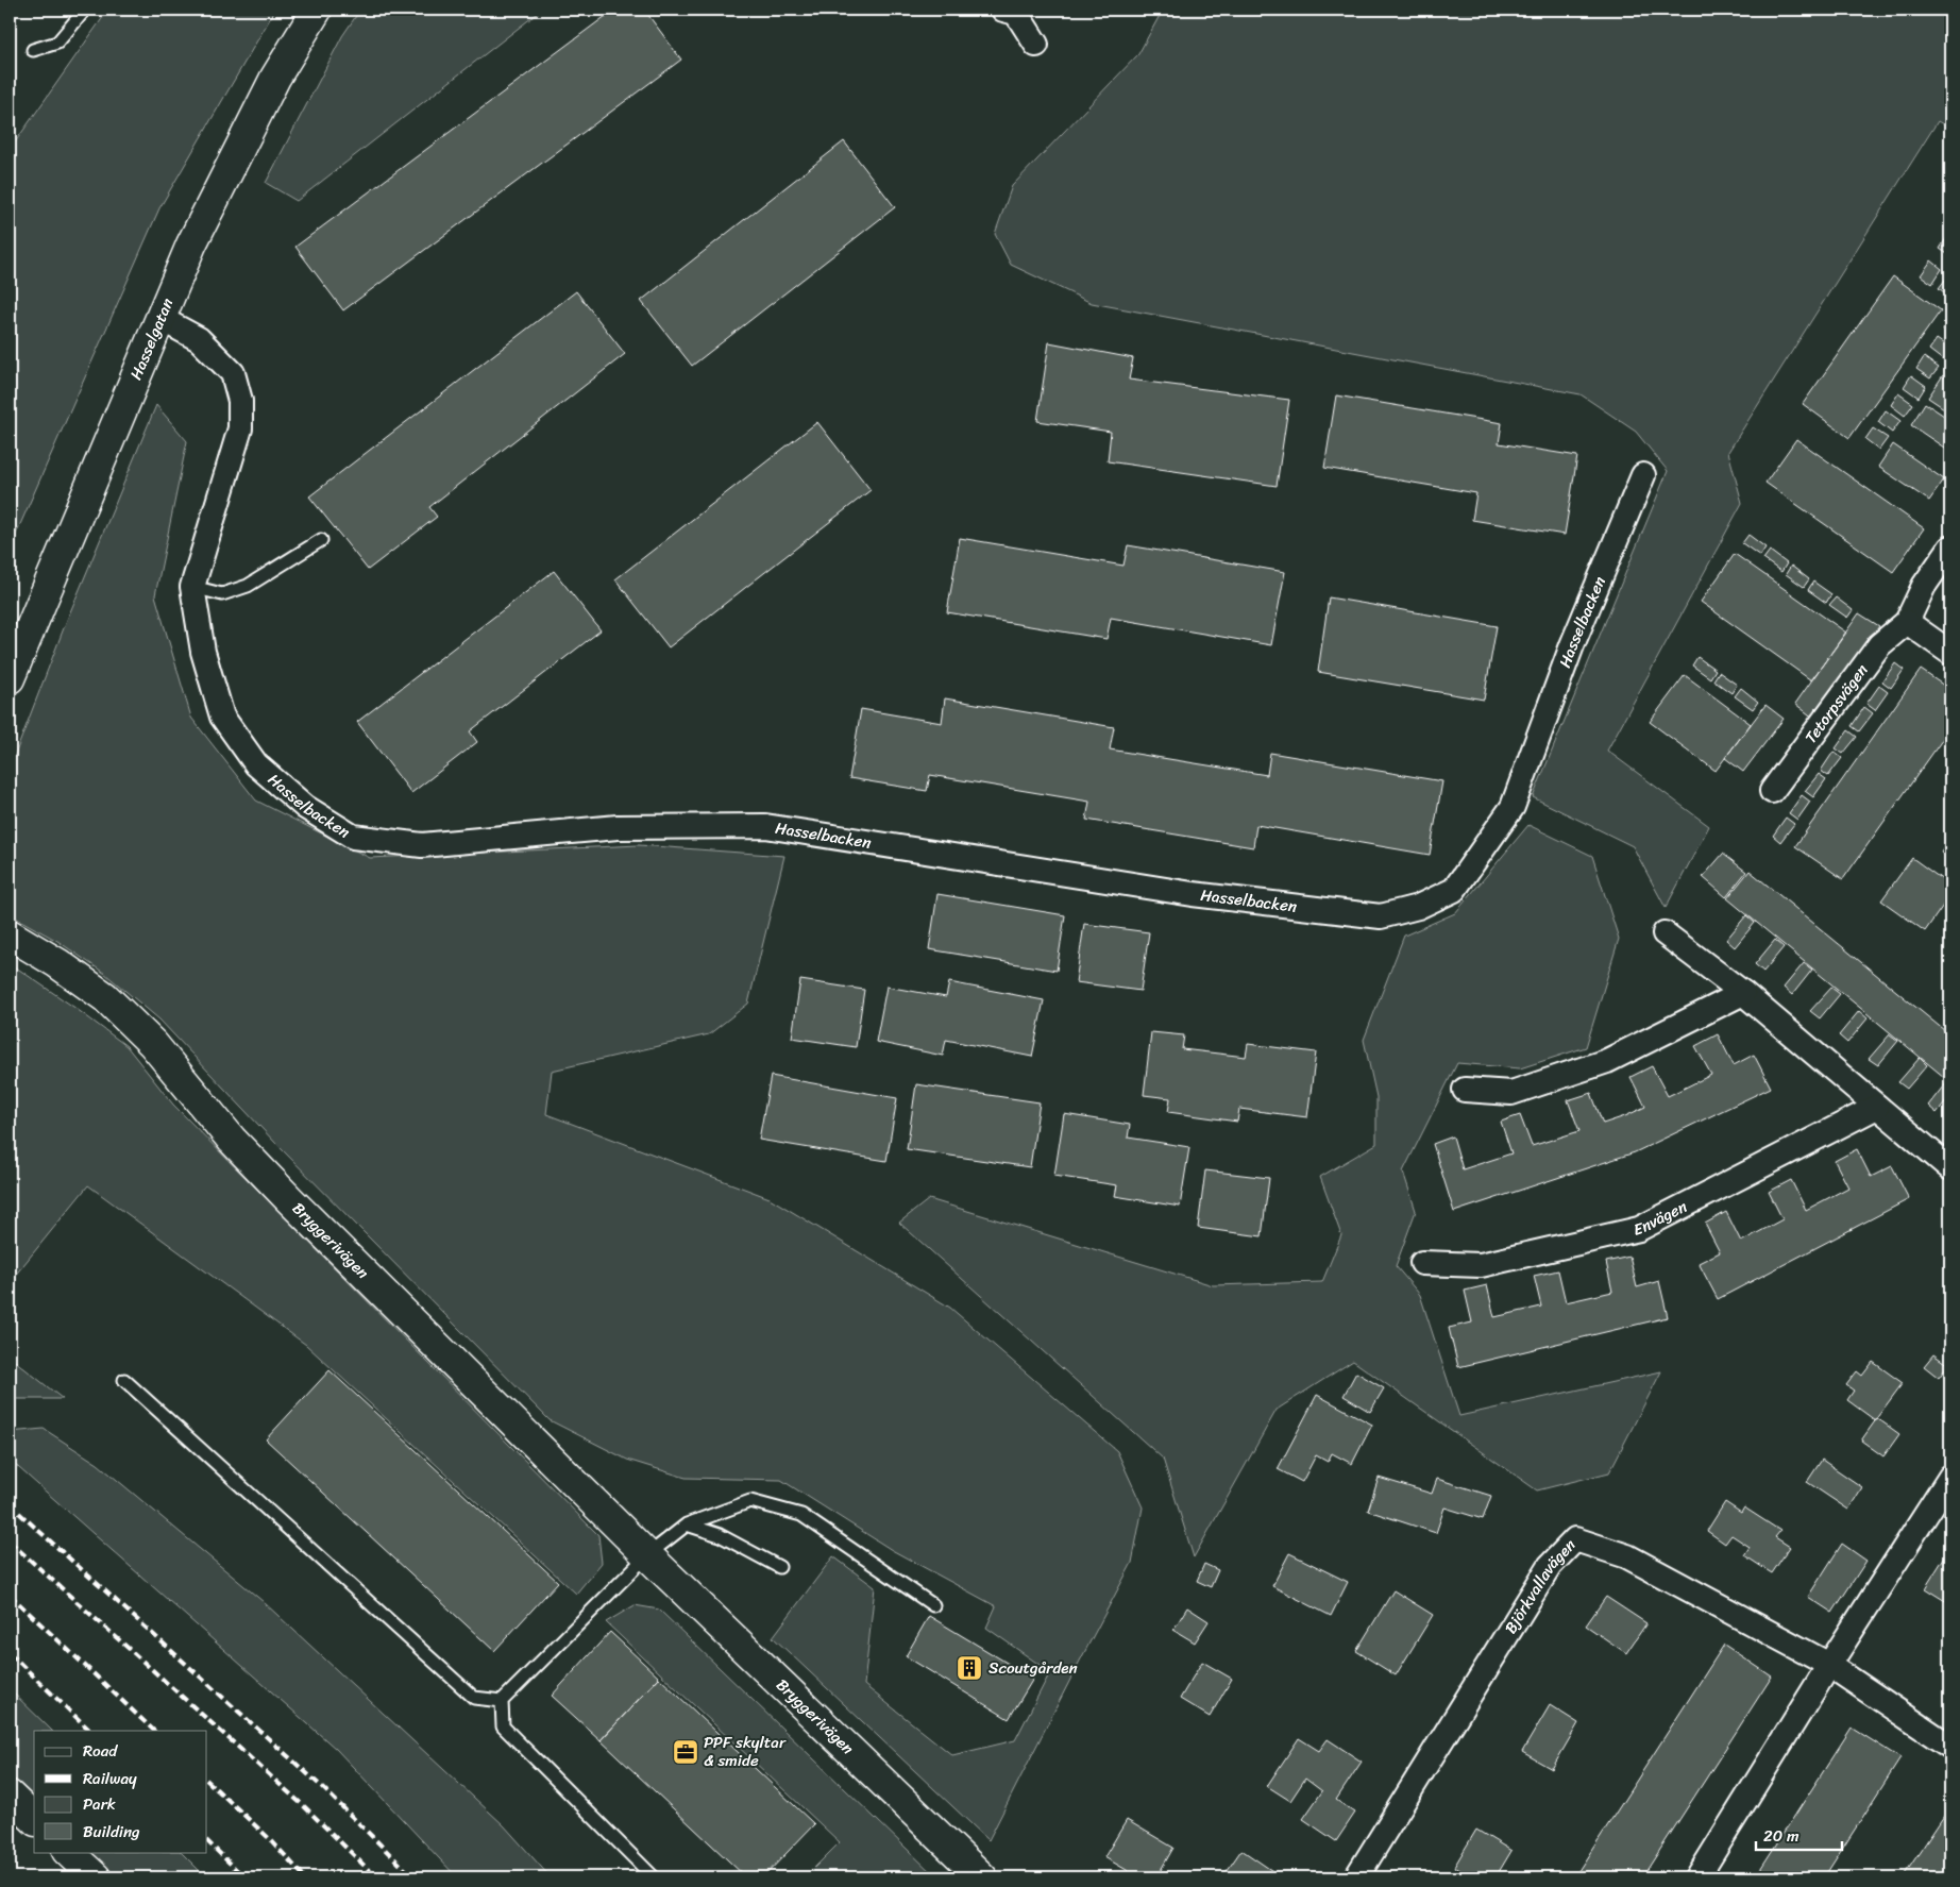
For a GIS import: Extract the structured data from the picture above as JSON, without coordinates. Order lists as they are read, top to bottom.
{
  "streets": {
    "street": [
      "Hasselgatan",
      "Hasselbacken",
      "Tetorpsvägen",
      "Envägen",
      "Bryggerivägen",
      "Björkvallavägen"
    ]
  },
  "crossings": [
    ["Hasselgatan", "Hasselbacken"]
  ],
  "places": {
    "building": ["Scoutgården"],
    "office": ["PPF skyltar & smide"]
  },
  "legend": [
    "Road",
    "Railway",
    "Park",
    "Building"
  ],
  "scale_bar": "20 m"
}
